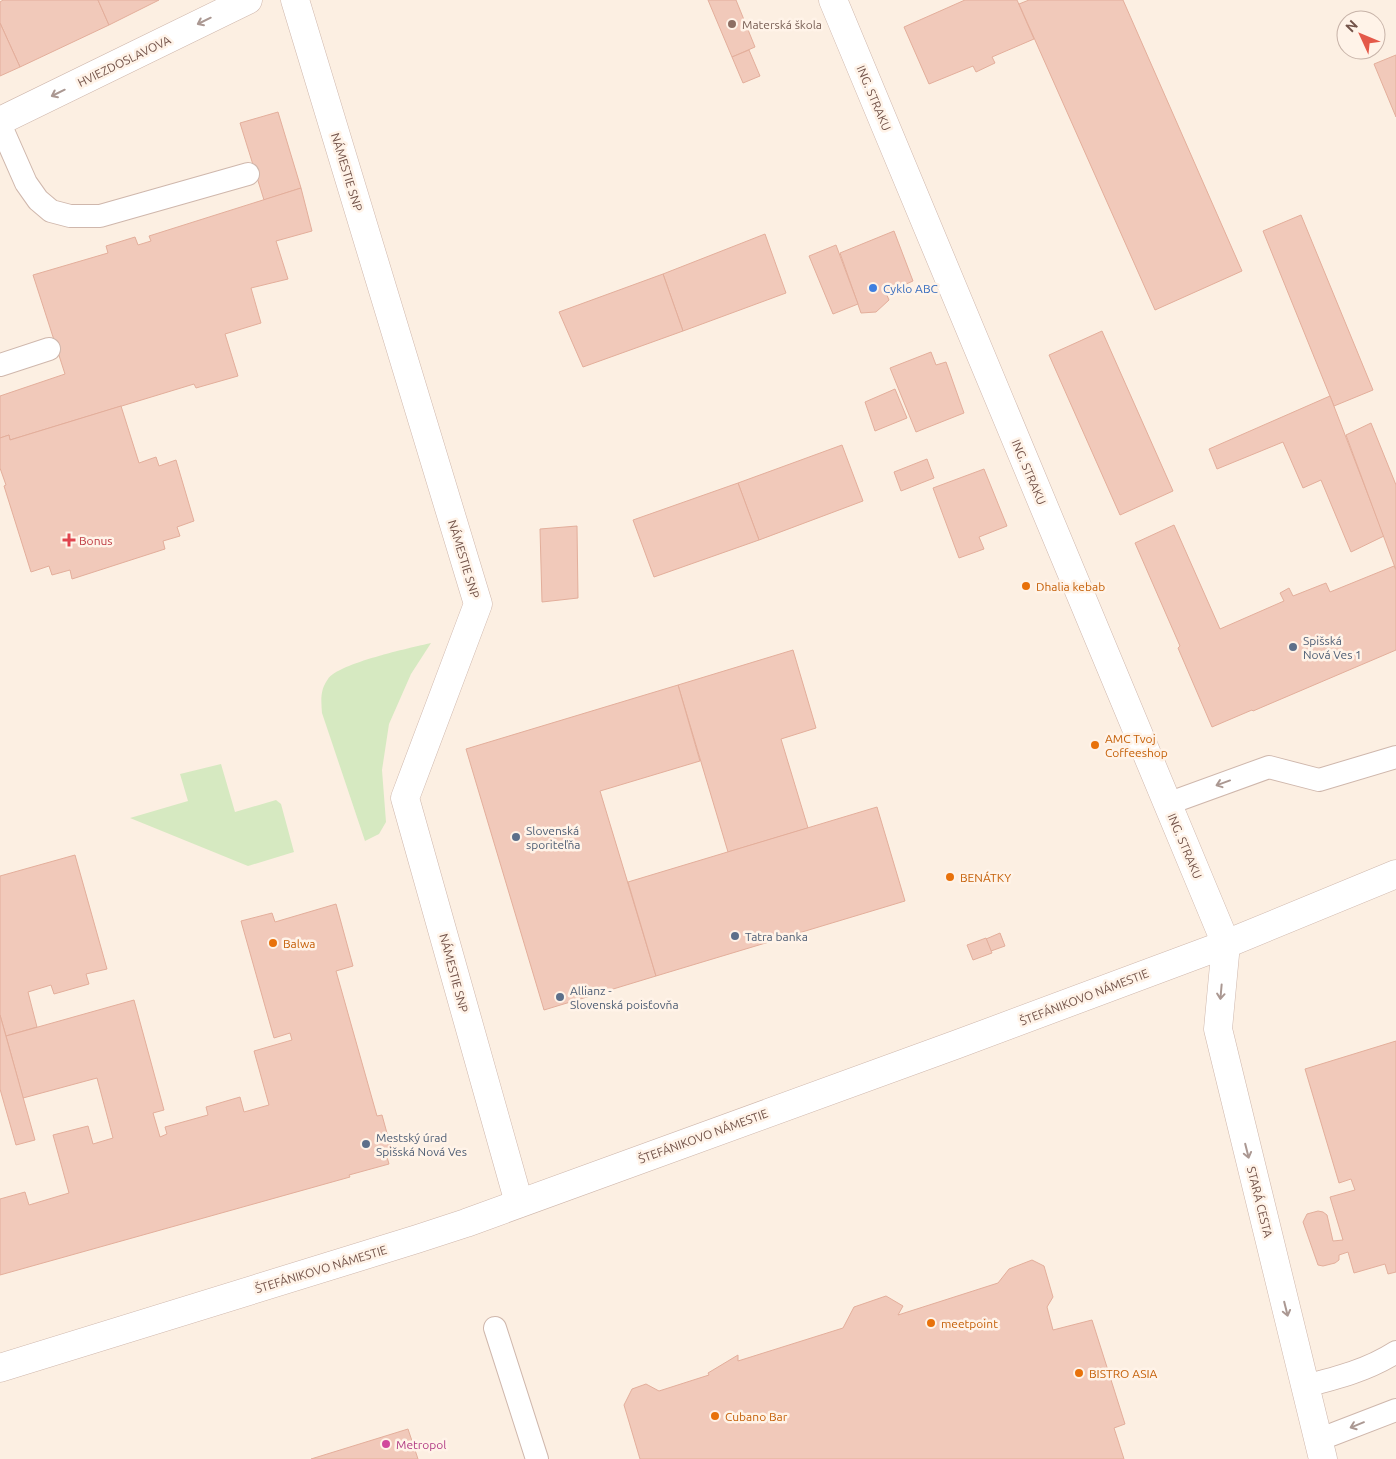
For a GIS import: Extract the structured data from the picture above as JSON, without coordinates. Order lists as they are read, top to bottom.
{
  "streets": {
    "street": [
      "HVIEZDOSLAVOVA",
      "ING. STRAKU",
      "NÁMESTIE SNP",
      "ŠTEFÁNIKOVO NÁMESTIE",
      "STARÁ CESTA"
    ]
  },
  "crossings": [
    ["ING. STRAKU", "ŠTEFÁNIKOVO NÁMESTIE"],
    ["ING. STRAKU", "STARÁ CESTA"],
    ["NÁMESTIE SNP", "ŠTEFÁNIKOVO NÁMESTIE"],
    ["ŠTEFÁNIKOVO NÁMESTIE", "STARÁ CESTA"]
  ],
  "one_way": ["HVIEZDOSLAVOVA", "STARÁ CESTA"],
  "places": {
    "other": [
      "Materská škola",
      "Cyklo ABC",
      "Dhalia kebab",
      "Spišská Nová Ves 1",
      "AMC Tvoj Coffeeshop",
      "Slovenská sporiteľňa",
      "BENÁTKY",
      "Tatra banka",
      "Balwa",
      "Allianz - Slovenská poisťovňa",
      "Mestský úrad Spišská Nová Ves",
      "meetpoint",
      "BISTRO ASIA",
      "Cubano Bar",
      "Metropol"
    ],
    "health": ["Bonus"]
  },
  "north": "top left"
}
